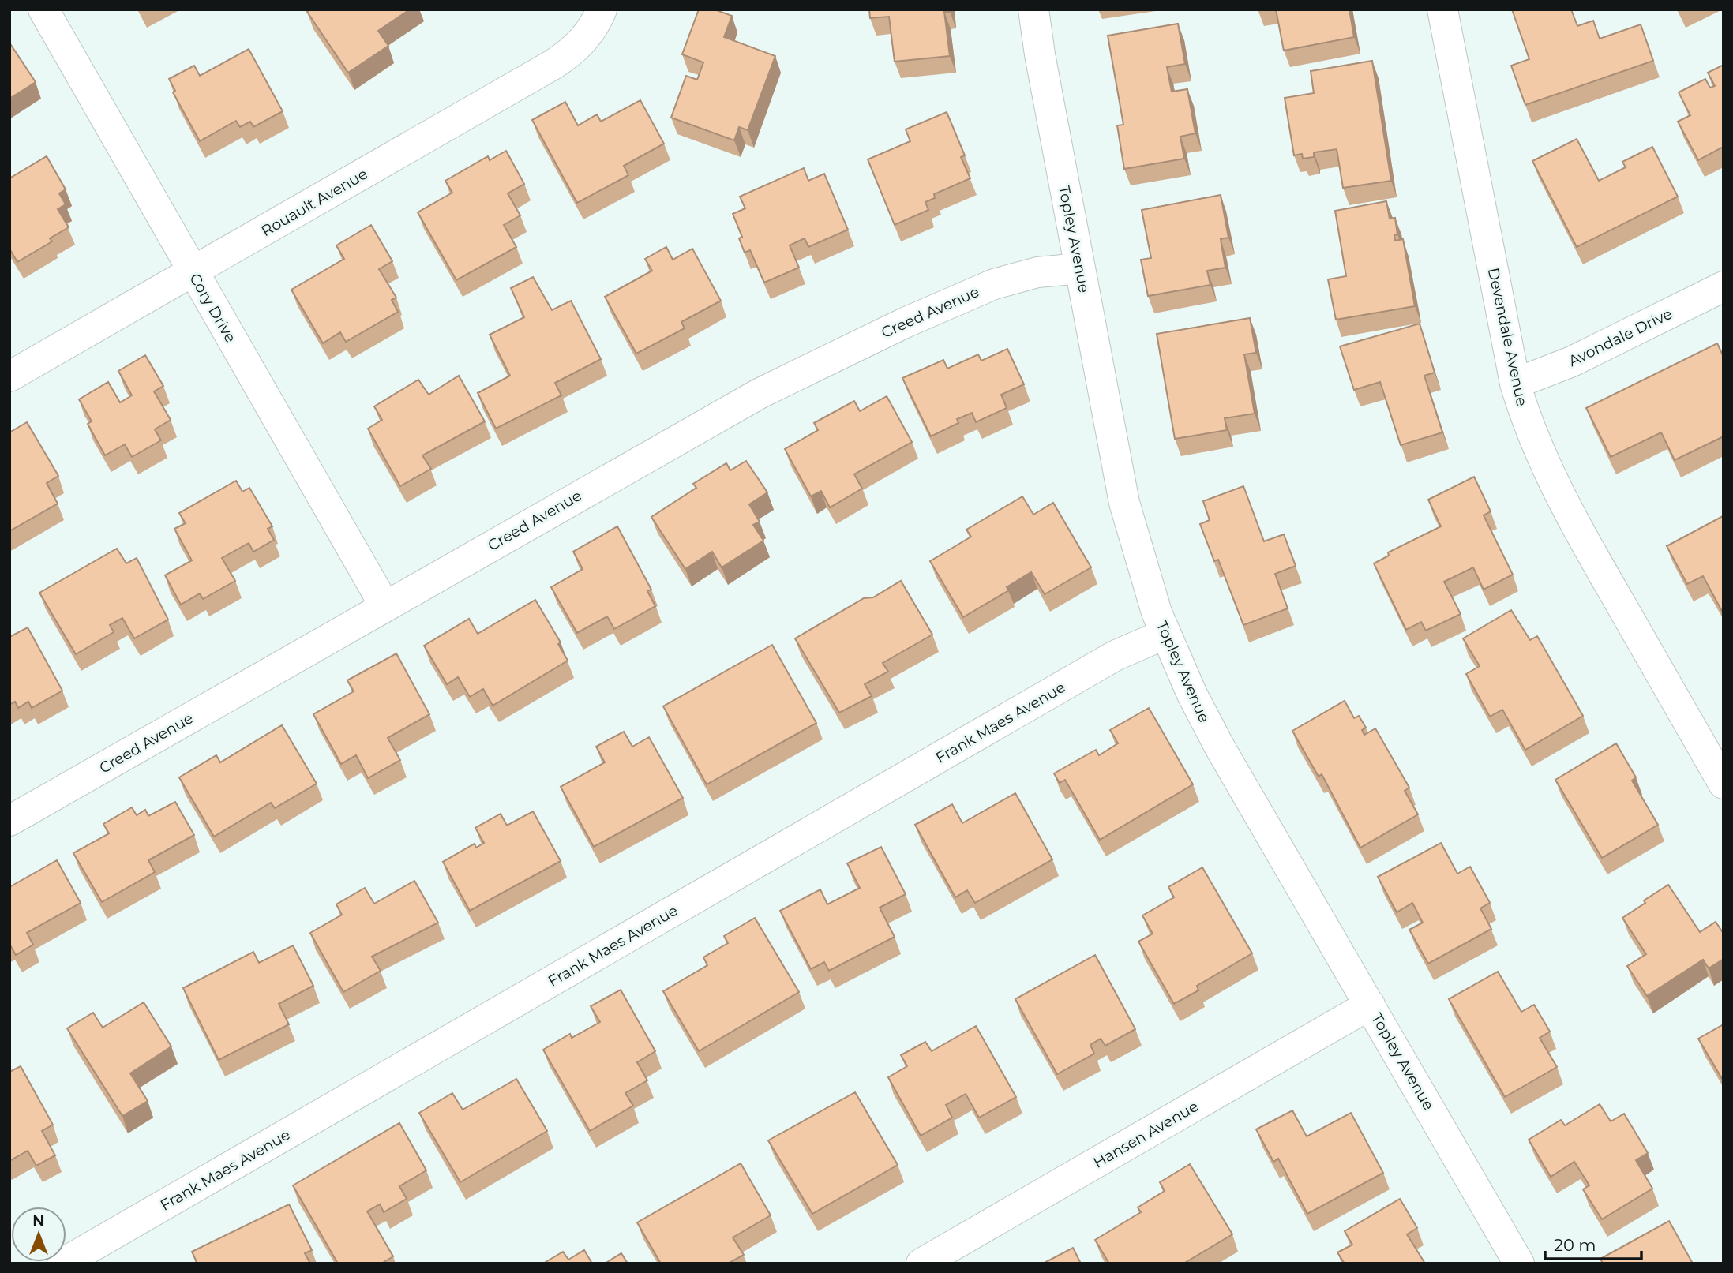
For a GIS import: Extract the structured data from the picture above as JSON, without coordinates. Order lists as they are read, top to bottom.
{
  "streets": {
    "street": [
      "Rouault Avenue",
      "Topley Avenue",
      "Cory Drive",
      "Creed Avenue",
      "Devendale Avenue",
      "Avondale Drive",
      "Frank Maes Avenue",
      "Hansen Avenue"
    ]
  },
  "crossings": [
    ["Rouault Avenue", "Cory Drive"],
    ["Topley Avenue", "Creed Avenue"],
    ["Topley Avenue", "Frank Maes Avenue"],
    ["Topley Avenue", "Hansen Avenue"],
    ["Cory Drive", "Creed Avenue"],
    ["Devendale Avenue", "Avondale Drive"]
  ],
  "scale_bar": "20 m",
  "north": "top"
}
